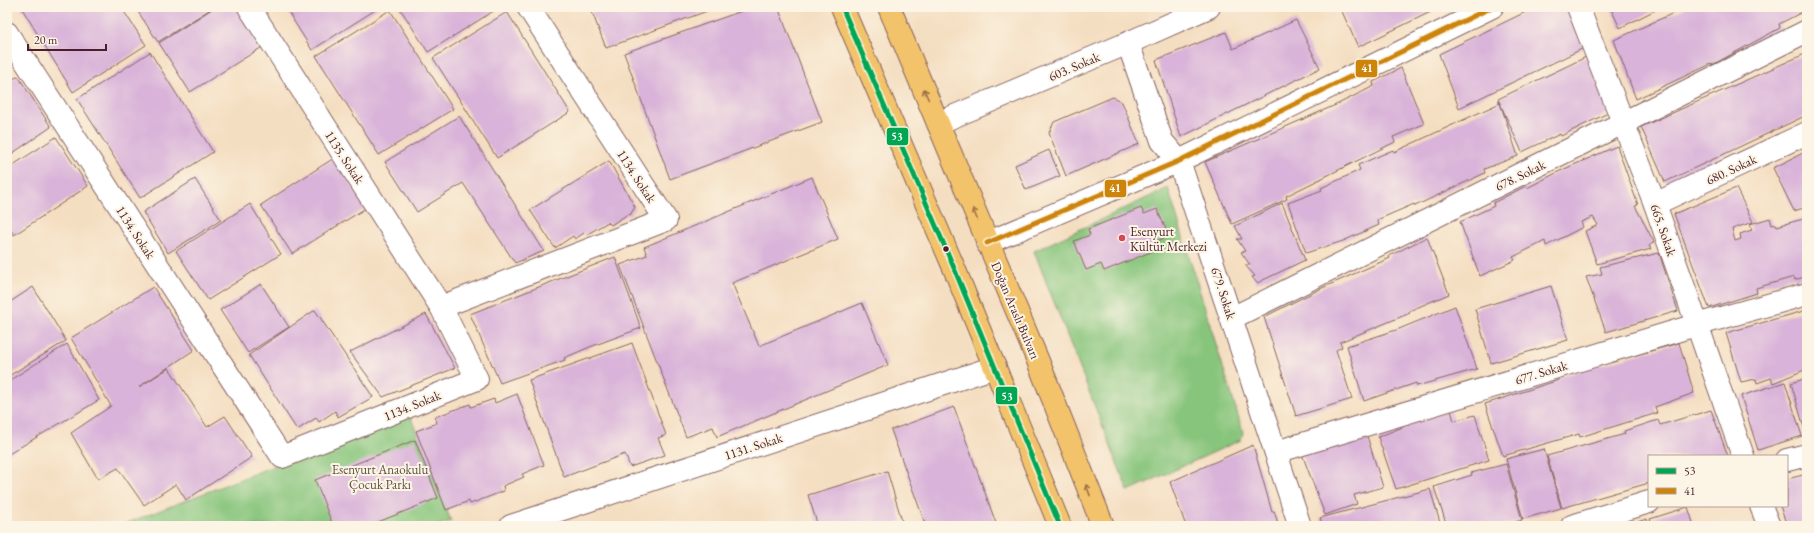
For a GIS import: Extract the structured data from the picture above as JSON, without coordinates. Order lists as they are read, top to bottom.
{
  "streets": {
    "main road": ["Doğan Araslı Bulvarı"],
    "street": [
      "603. Sokak",
      "1135. Sokak",
      "680. Sokak",
      "678. Sokak",
      "1134. Sokak",
      "665. Sokak",
      "679. Sokak",
      "677. Sokak",
      "1131. Sokak"
    ]
  },
  "crossings": [
    ["603. Sokak", "679. Sokak"],
    ["603. Sokak", "Doğan Araslı Bulvarı"],
    ["1135. Sokak", "1134. Sokak"],
    ["680. Sokak", "665. Sokak"],
    ["678. Sokak", "665. Sokak"],
    ["678. Sokak", "679. Sokak"],
    ["665. Sokak", "677. Sokak"],
    ["679. Sokak", "677. Sokak"]
  ],
  "parks": ["Esenyurt Anaokulu Çocuk Parkı"],
  "places": ["Esenyurt Kültür Merkezi"],
  "lines": ["transit line 53", "transit line 41"],
  "legend": ["53", "41"],
  "scale_bar": "20 m"
}
